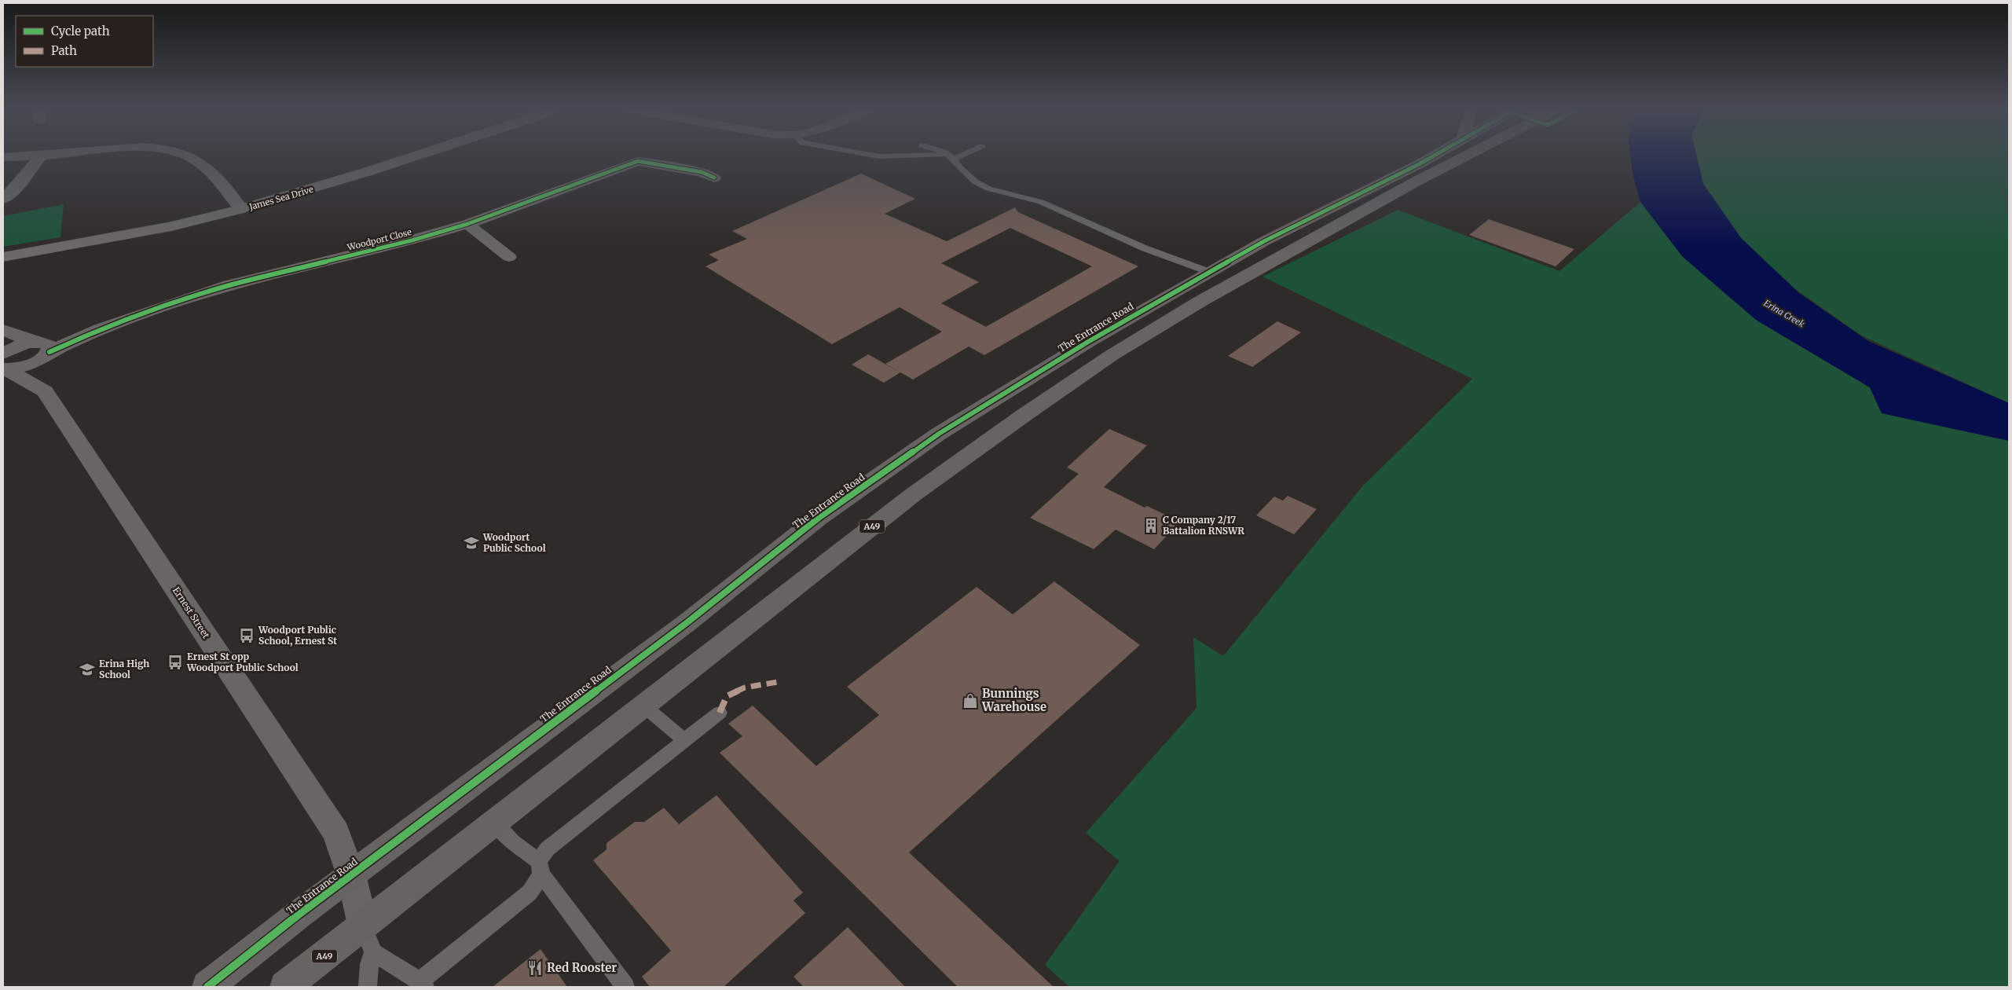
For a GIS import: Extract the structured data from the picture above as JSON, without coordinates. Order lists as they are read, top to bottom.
{
  "streets": {
    "highway": ["The Entrance Road", "A49"],
    "street": ["James Sea Drive", "Woodport Close", "Ernest Street"]
  },
  "crossings": [
    ["Woodport Close", "Ernest Street"],
    ["The Entrance Road", "Ernest Street"],
    ["A49", "Ernest Street"]
  ],
  "water": ["Erina Creek"],
  "places": {
    "building": ["C Company 2/17 Battalion RNSWR"],
    "school or university": ["Woodport Public School", "Erina High School"],
    "bus stop": ["Woodport Public School, Ernest St", "Ernest St opp Woodport Public School"],
    "shop": ["Bunnings Warehouse"],
    "restaurant": ["Red Rooster"]
  },
  "legend": ["Cycle path", "Path"]
}
